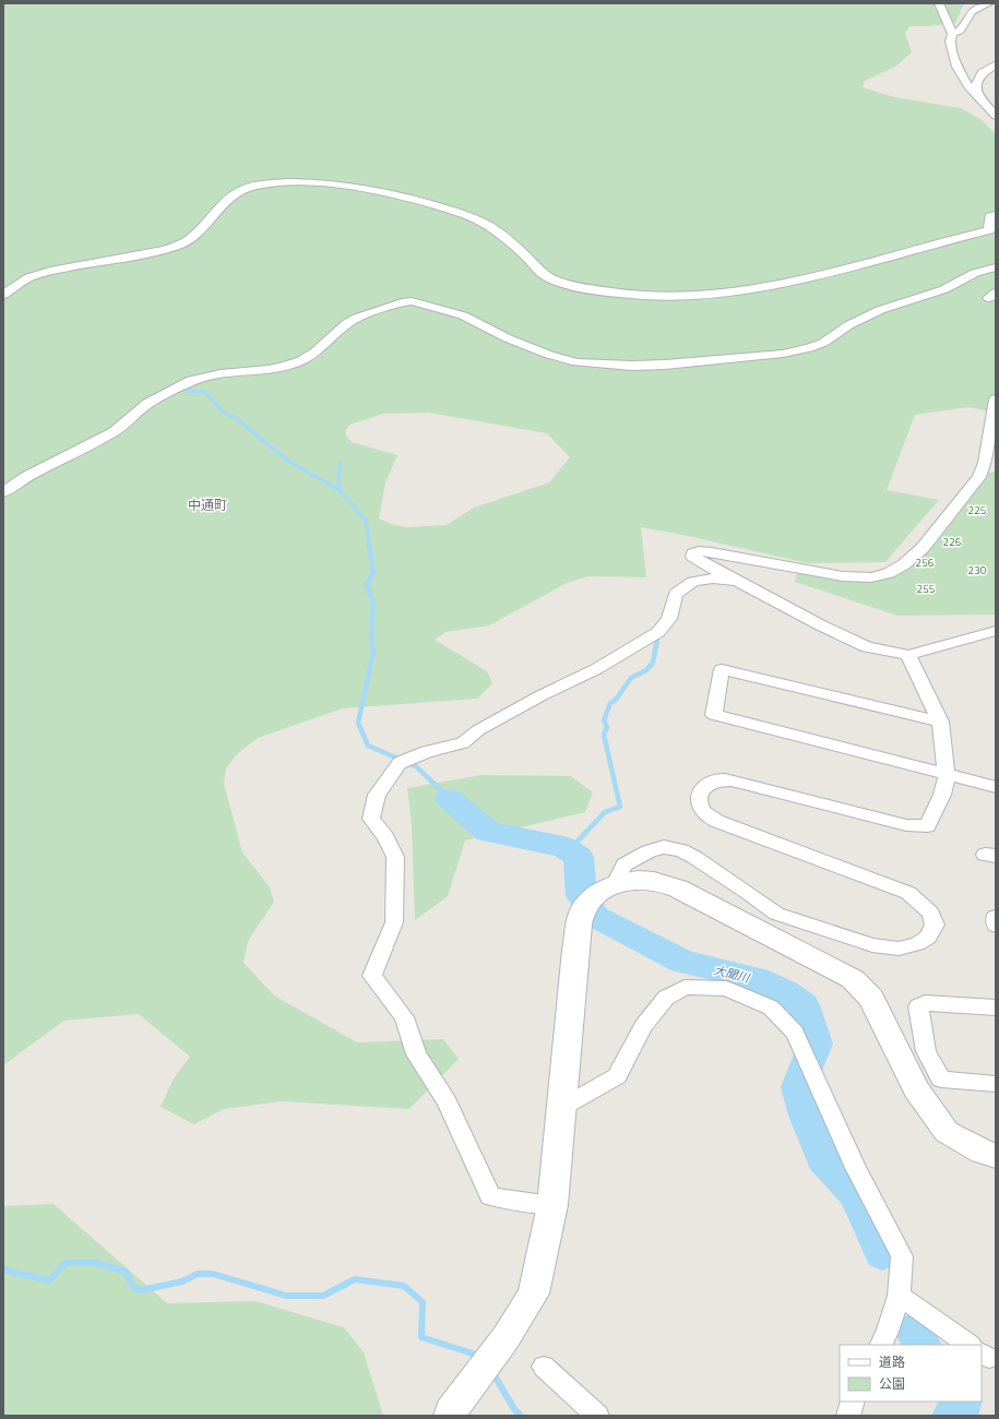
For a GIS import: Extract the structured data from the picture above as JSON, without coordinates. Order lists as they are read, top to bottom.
{
  "districts": ["中通町"],
  "water": ["大聞川"],
  "parks": [
    "225",
    "226",
    "256",
    "230",
    "255"
  ],
  "legend": ["道路", "公園"]
}
